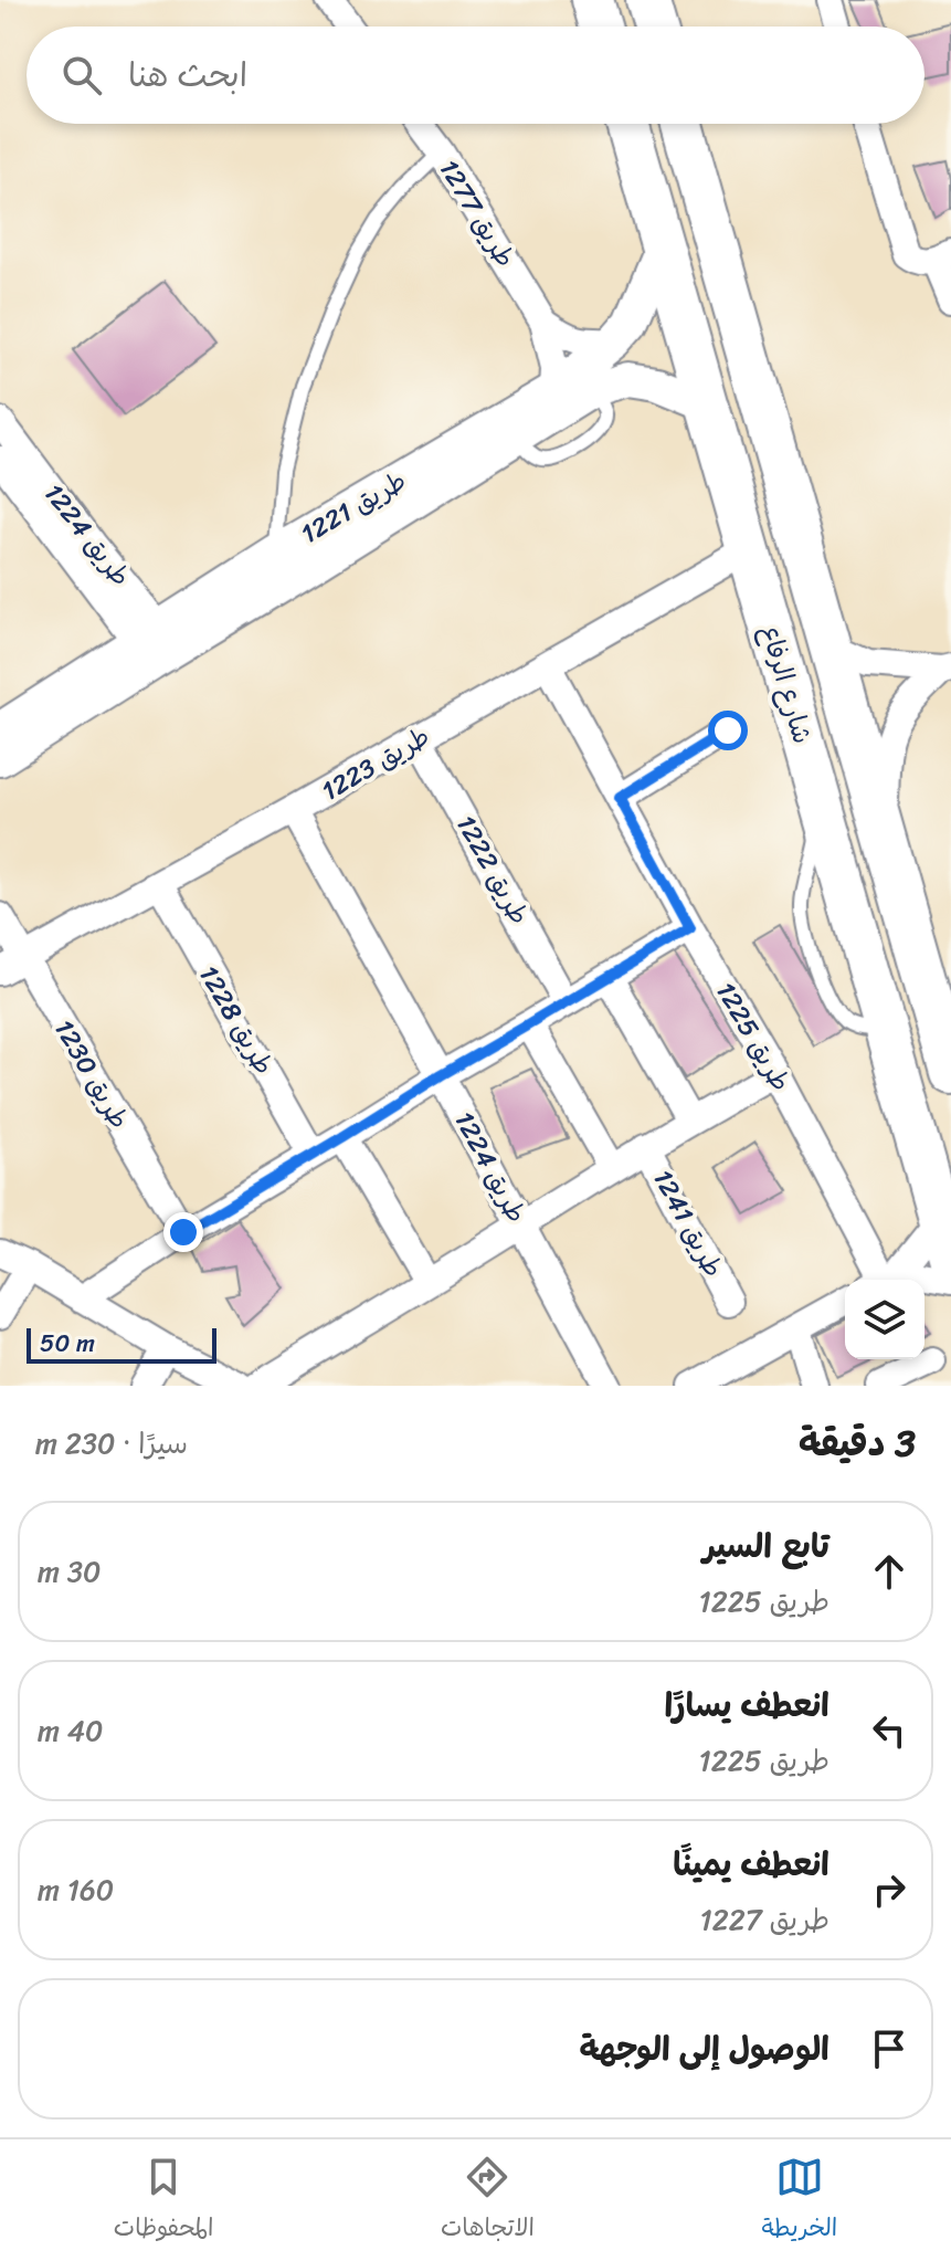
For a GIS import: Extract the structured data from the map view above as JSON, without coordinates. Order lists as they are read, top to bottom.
{
  "streets": {
    "main road": ["شارع الرفاع"],
    "street": [
      "طريق 1277",
      "طريق 1221",
      "طريق 1224",
      "طريق 1223",
      "طريق 1222",
      "طريق 1228",
      "طريق 1225",
      "طريق 1230",
      "طريق 1241"
    ]
  },
  "crossings": [
    ["طريق 1277", "طريق 1221"],
    ["طريق 1221", "طريق 1224"],
    ["طريق 1221", "شارع الرفاع"],
    ["طريق 1224", "طريق 1223"],
    ["طريق 1224", "طريق 1241"],
    ["شارع الرفاع", "طريق 1223"],
    ["طريق 1223", "طريق 1222"],
    ["طريق 1223", "طريق 1228"],
    ["طريق 1223", "طريق 1225"],
    ["طريق 1223", "طريق 1230"],
    ["طريق 1225", "طريق 1241"]
  ],
  "scale_bar": "50 m",
  "page": {
    "search": "ابحث هنا",
    "scale": "50 m",
    "heading": ["3 دقيقة", "سيرًا · 230 m"],
    "list": [
      ["تابع السير", "طريق 1225", "30 m"],
      ["انعطف يسارًا", "طريق 1225", "40 m"],
      ["انعطف يمينًا", "طريق 1227", "160 m"],
      "الوصول إلى الوجهة"
    ],
    "nav": ["الخريطة", "الاتجاهات", "المحفوظات"]
  }
}
